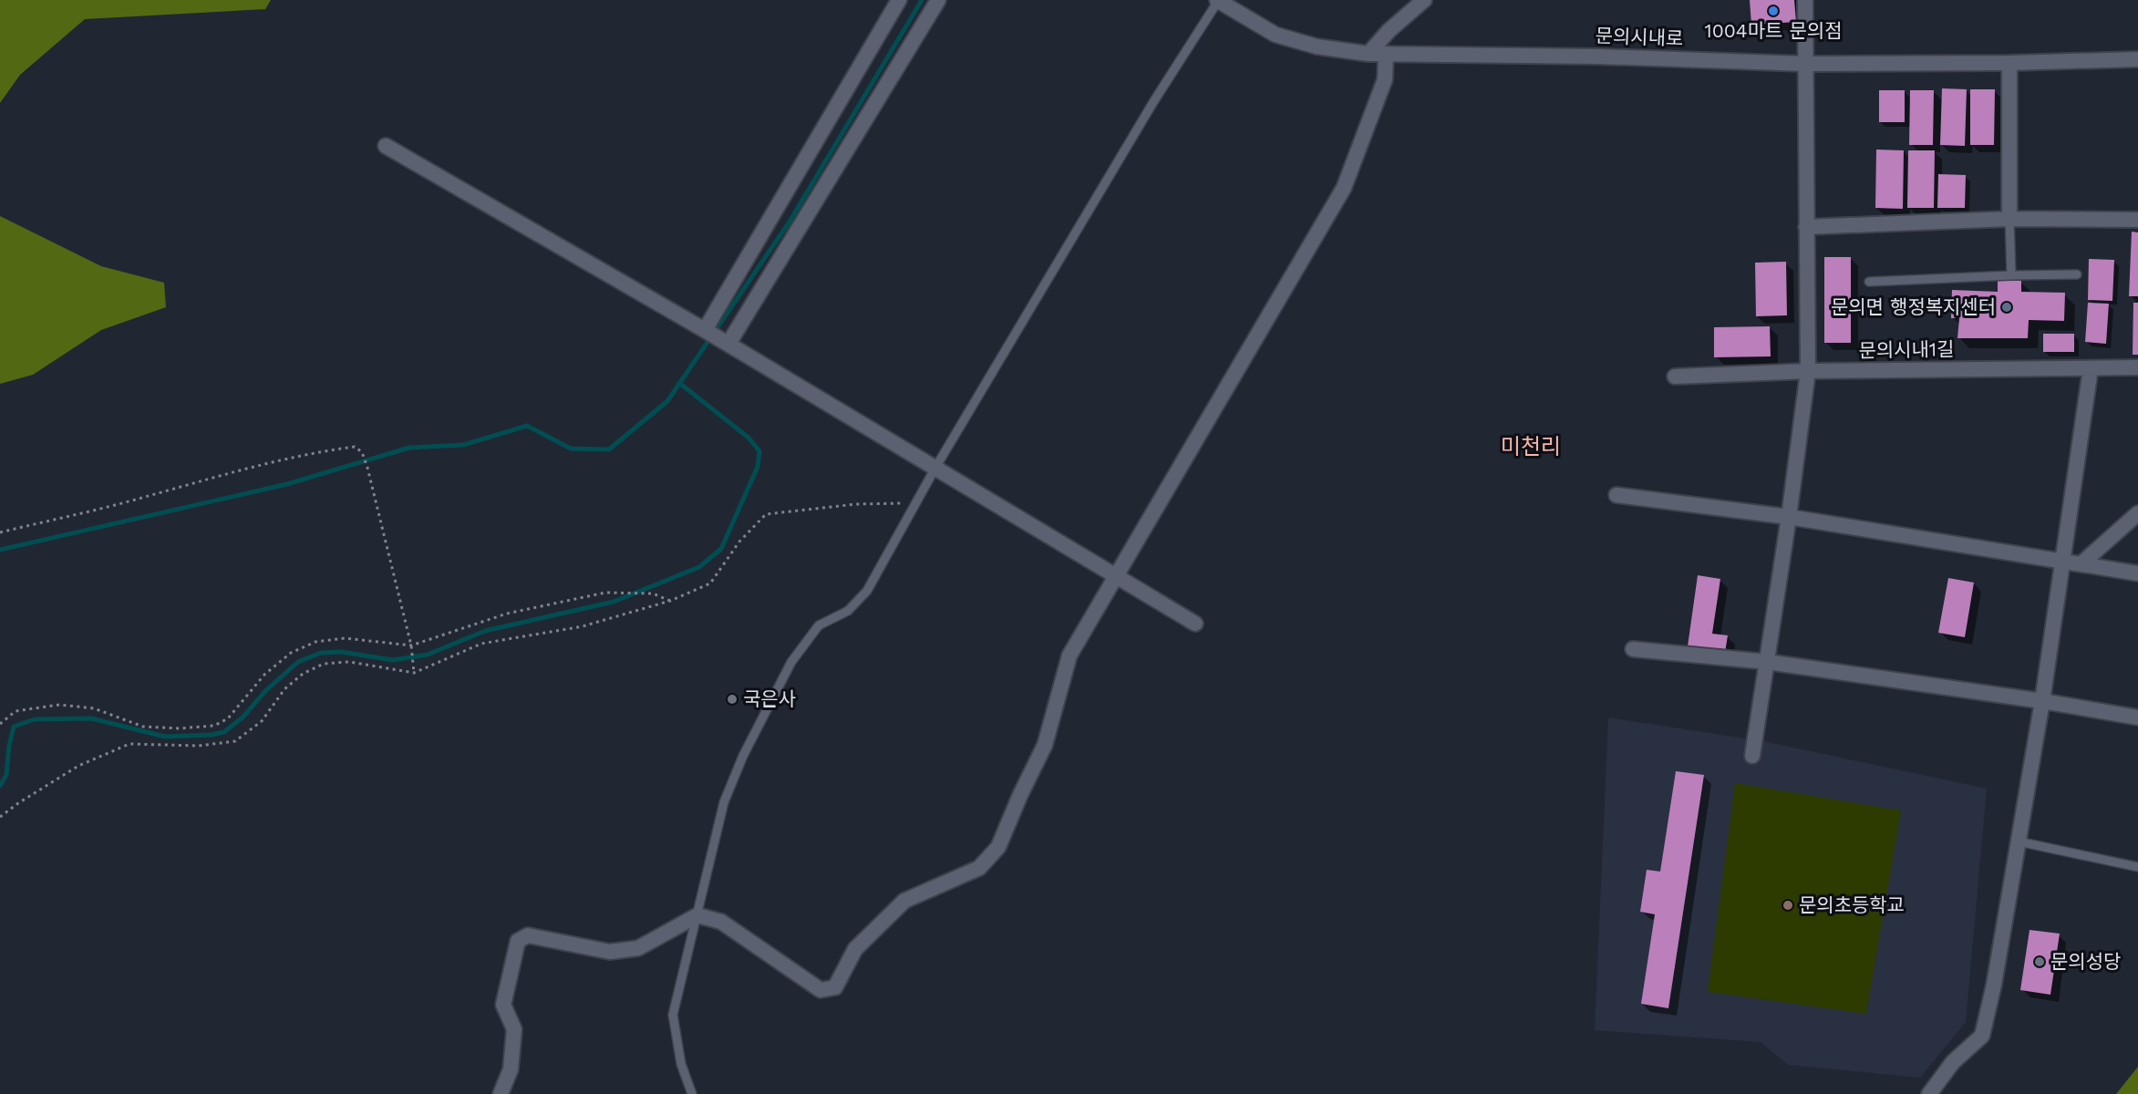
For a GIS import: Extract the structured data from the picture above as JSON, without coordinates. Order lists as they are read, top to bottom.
{
  "streets": {
    "street": ["문의시내로", "문의시내1길"]
  },
  "districts": ["미천리"],
  "places": [
    "1004마트 문의점",
    "문의면 행정복지센터",
    "국은사",
    "문의초등학교",
    "문의성당"
  ]
}
